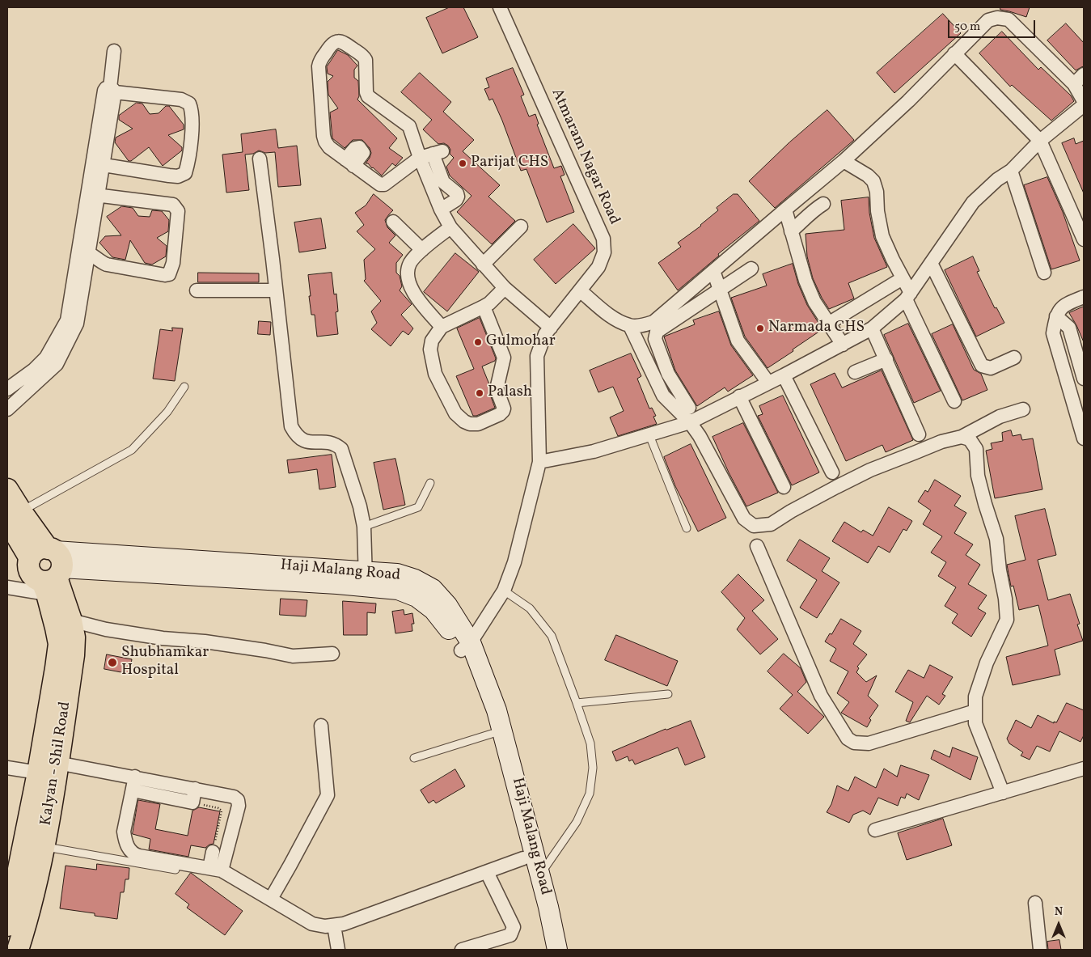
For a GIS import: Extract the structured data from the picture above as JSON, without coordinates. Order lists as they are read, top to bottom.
{
  "streets": {
    "main road": ["Haji Malang Road", "Kalyan - Shil Road"],
    "street": ["Atmaram Nagar Road"]
  },
  "crossings": [
    ["Atmaram Nagar Road", "Haji Malang Road"],
    ["Haji Malang Road", "Kalyan - Shil Road"]
  ],
  "places": [
    "Parijat CHS",
    "Narmada CHS",
    "Gulmohar",
    "Palash",
    "Shubhamkar Hospital"
  ],
  "scale_bar": "50 m",
  "north": "top"
}
